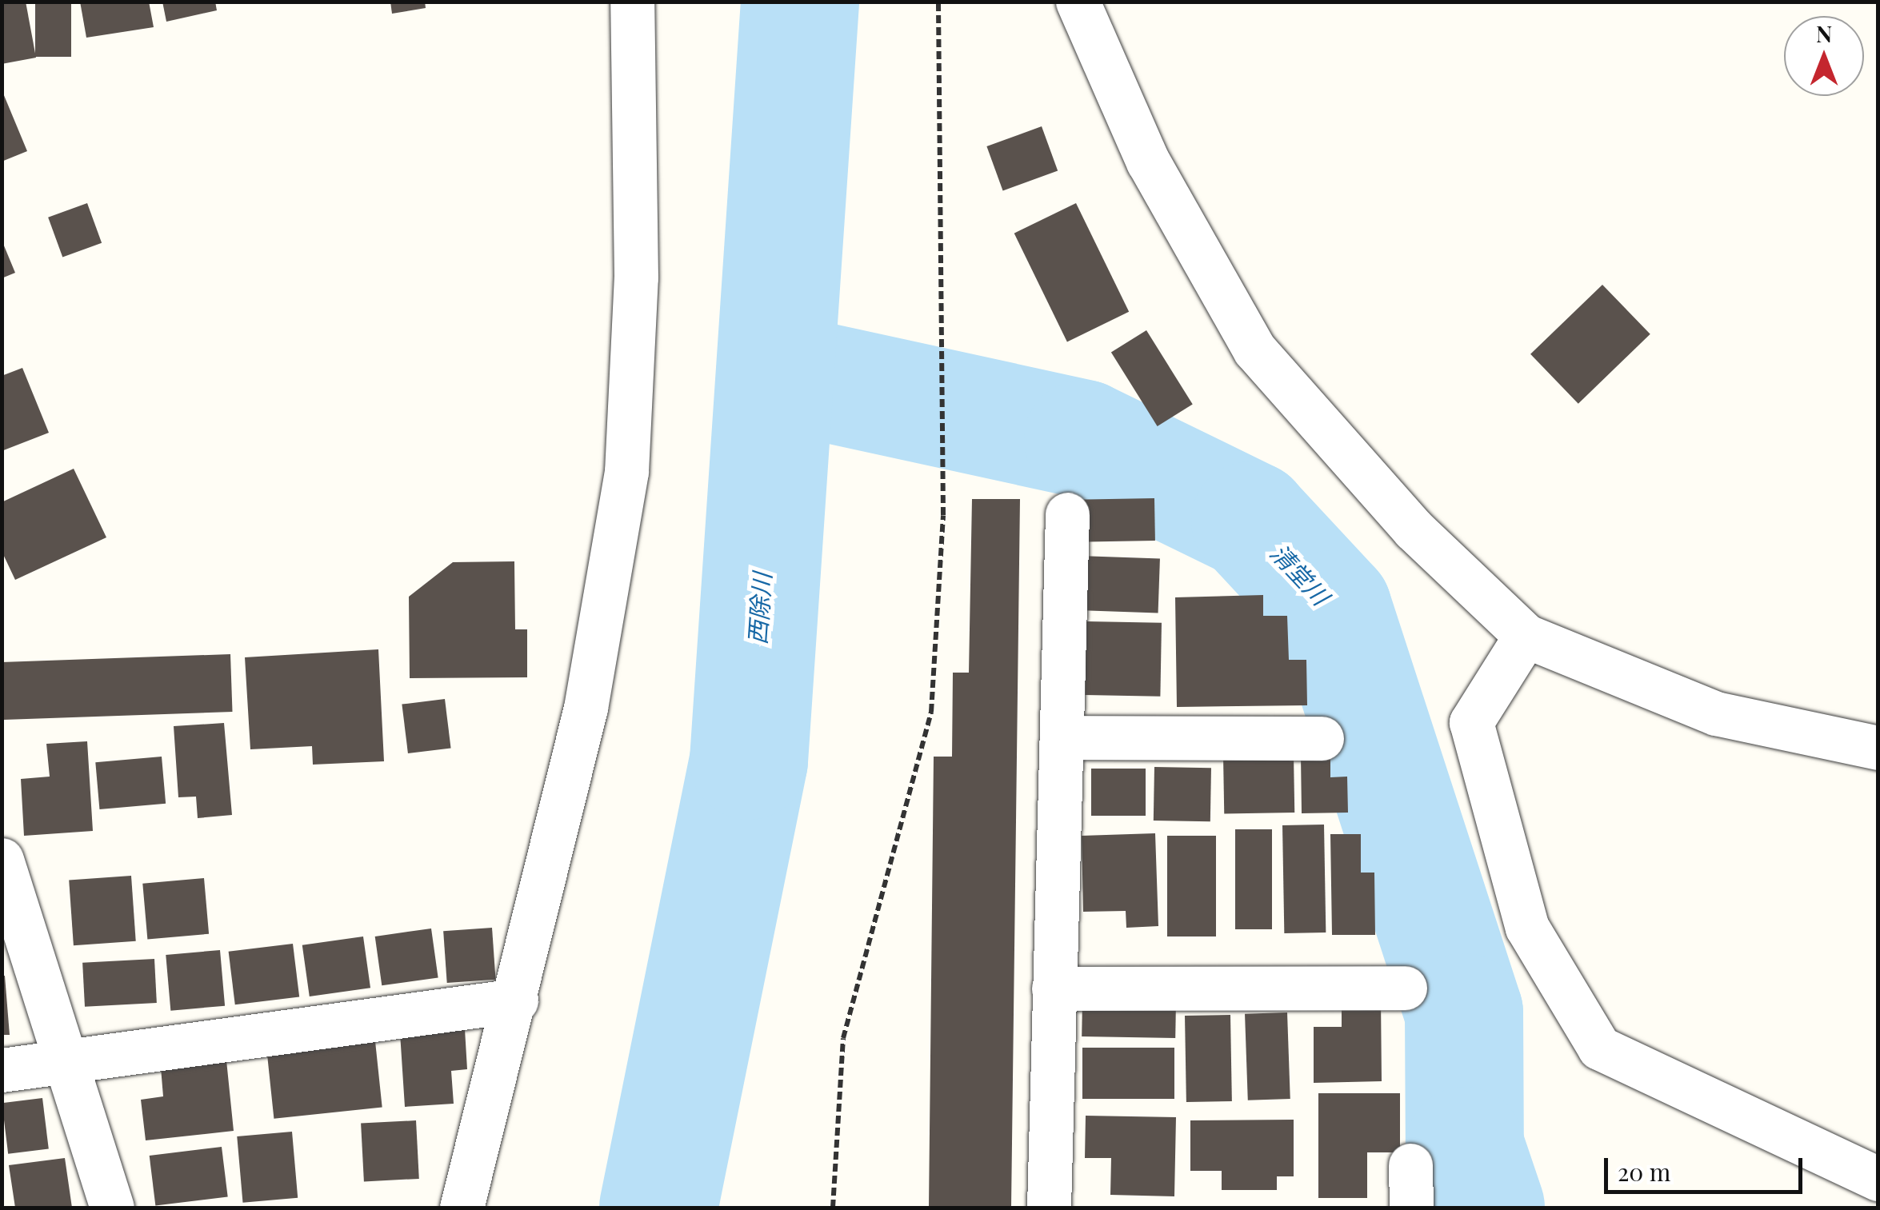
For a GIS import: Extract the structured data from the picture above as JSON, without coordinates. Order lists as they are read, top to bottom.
{
  "water": ["清堂川", "西除川"],
  "scale_bar": "20 m",
  "north": "top"
}
